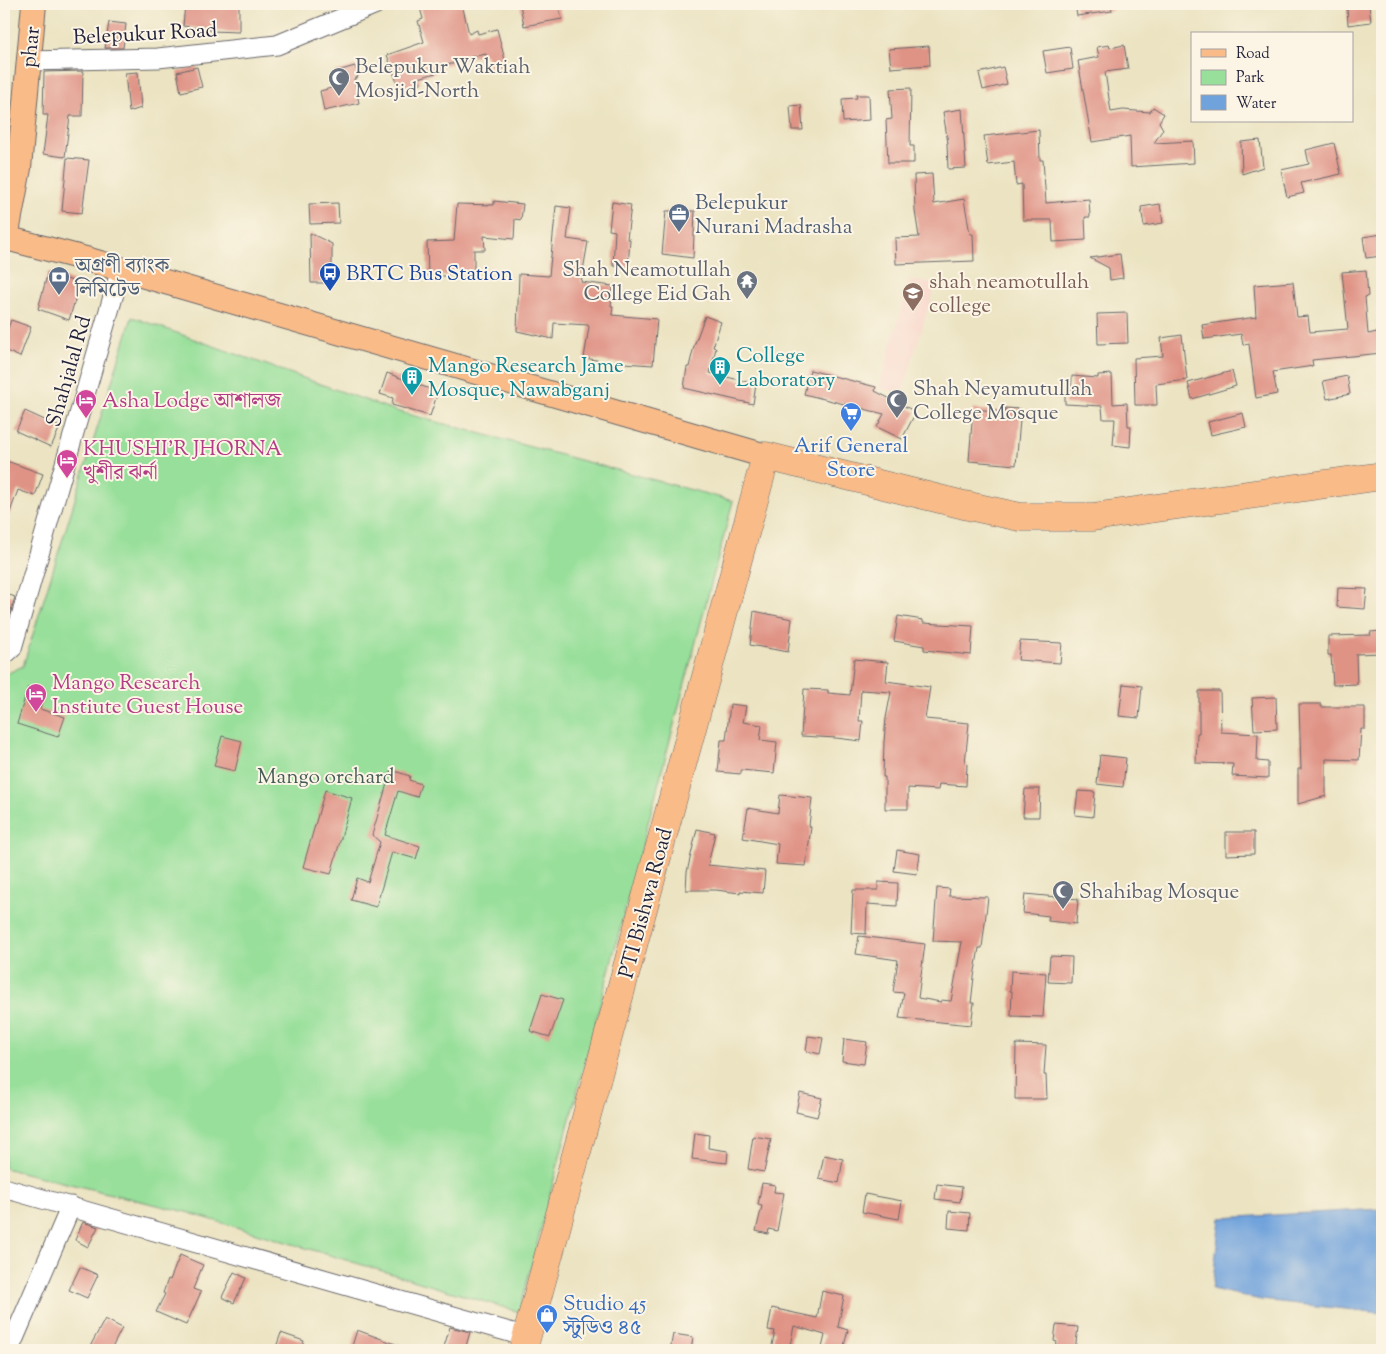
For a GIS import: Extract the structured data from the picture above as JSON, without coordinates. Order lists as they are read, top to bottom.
{
  "streets": {
    "highway": ["PTI Bishwa Road"],
    "main road": ["phar"],
    "street": ["Belepukur Road", "Shahjalal Rd"]
  },
  "crossings": [
    ["Belepukur Road", "phar"]
  ],
  "parks": ["Mango orchard"],
  "places": {
    "mosque": ["Belepukur Waktiah Mosjid-North", "Shah Neyamutullah College Mosque", "Shahibag Mosque"],
    "office": ["Belepukur Nurani Madrasha"],
    "bus stop": ["BRTC Bus Station"],
    "bank": ["অগ্রণী ব্যাংক লিমিটেড"],
    "temple": ["Shah Neamotullah College Eid Gah"],
    "school or university": ["shah neamotullah college"],
    "building": ["College Laboratory", "Mango Research Jame Mosque, Nawabganj"],
    "hotel": ["Asha Lodge আশালজ", "KHUSHI'R JHORNA খুশীর ঝর্না", "Mango Research Instiute Guest House"],
    "supermarket": ["Arif General Store"],
    "shop": ["Studio 45 স্টুডিও ৪৫"]
  },
  "legend": ["Road", "Park", "Water"]
}
